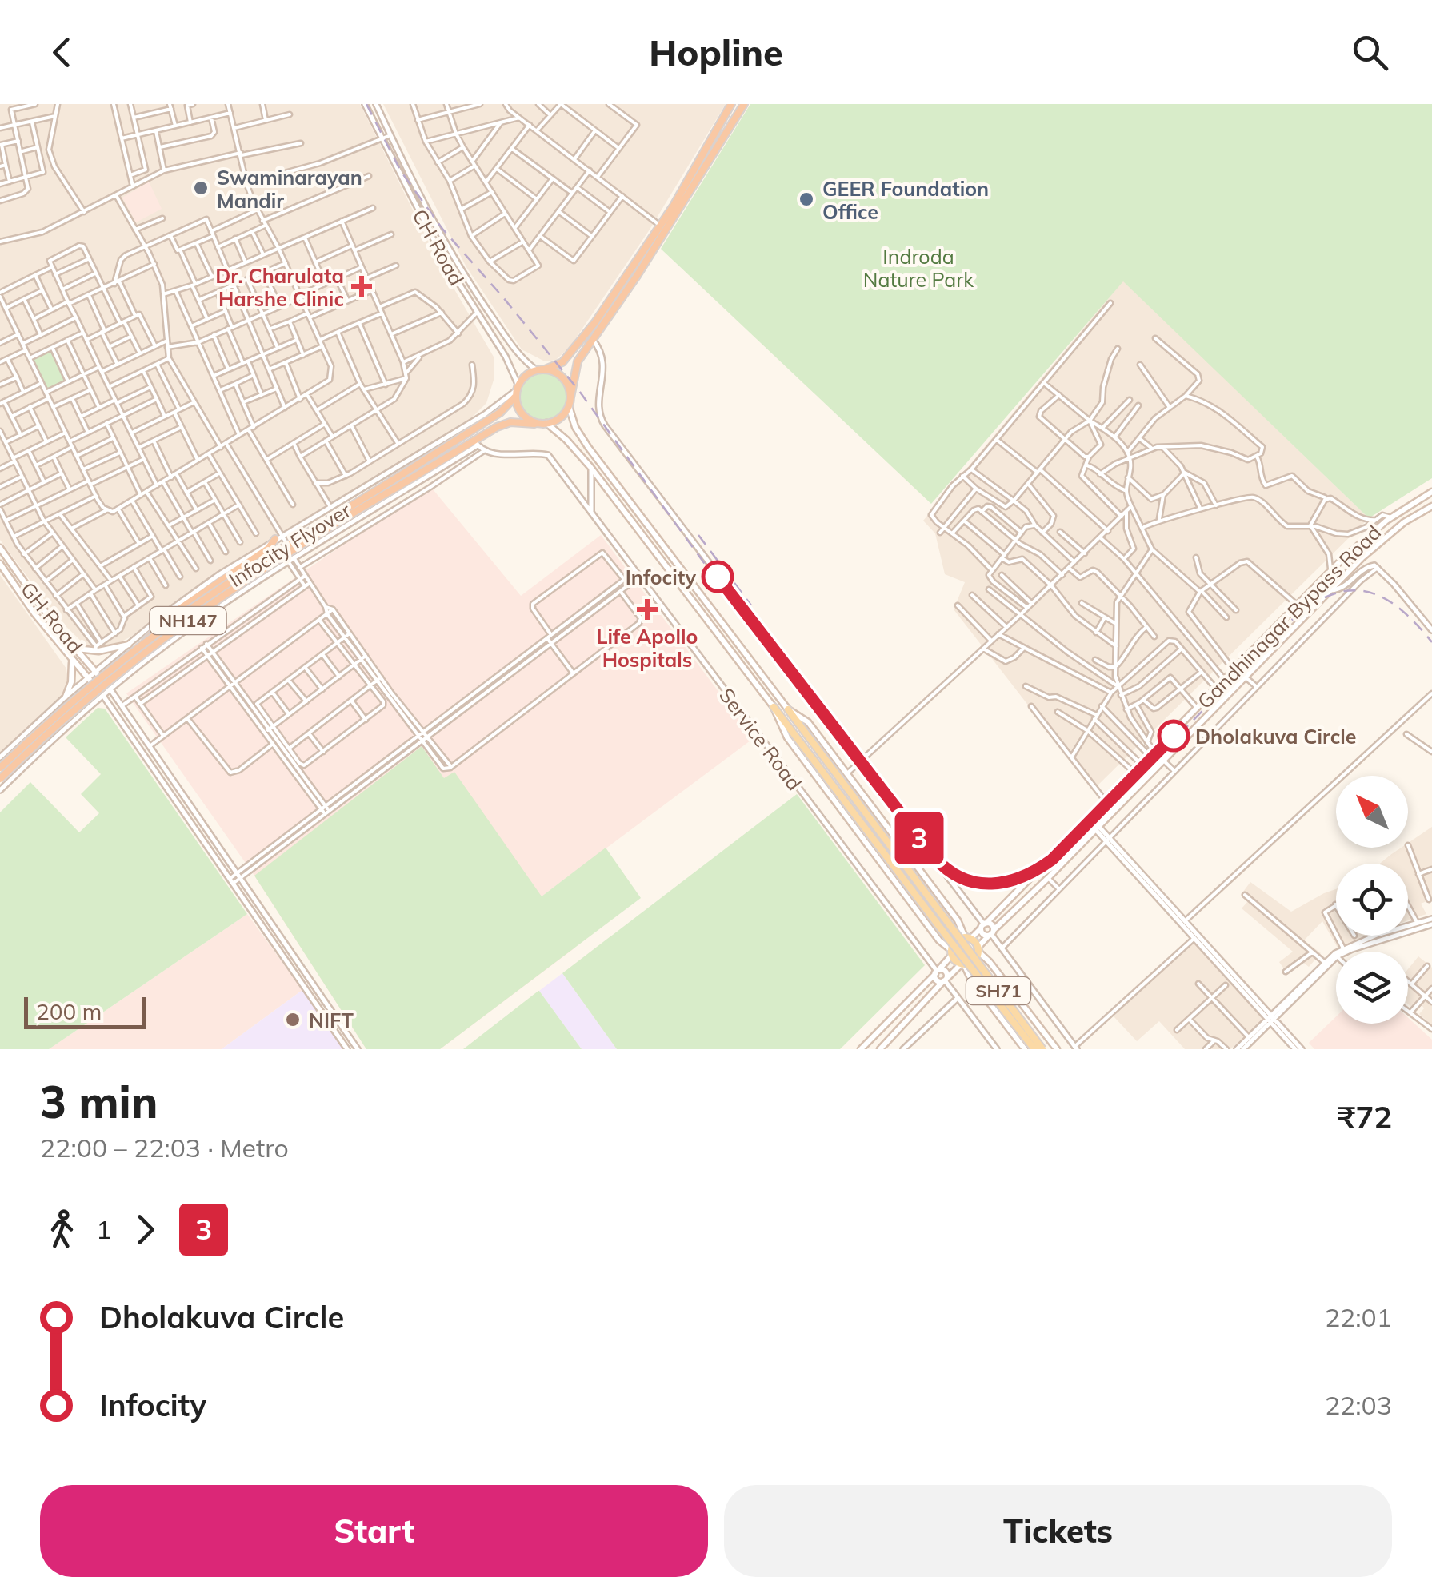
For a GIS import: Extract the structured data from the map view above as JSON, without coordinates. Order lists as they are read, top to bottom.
{
  "streets": {
    "highway": ["Infocity Flyover", "NH147"],
    "main road": ["Gandhinagar Bypass Road", "GH Road", "SH71"],
    "street": ["CH Road", "Service Road"]
  },
  "crossings": [
    ["CH Road", "Infocity Flyover"],
    ["CH Road", "NH147"],
    ["CH Road", "SH71"],
    ["Infocity Flyover", "NH147"],
    ["Infocity Flyover", "Service Road"],
    ["Infocity Flyover", "SH71"],
    ["Gandhinagar Bypass Road", "SH71"],
    ["NH147", "Service Road"],
    ["NH147", "SH71"]
  ],
  "parks": ["Indroda Nature Park"],
  "places": {
    "other": [
      "Swaminarayan Mandir",
      "GEER Foundation Office",
      "Infocity",
      "Dholakuva Circle",
      "NIFT"
    ],
    "health": ["Dr. Charulata Harshe Clinic", "Life Apollo Hospitals"]
  },
  "lines": ["metro line 3"],
  "scale_bar": "200 m",
  "north": "top left",
  "page": {
    "header": "Hopline",
    "on_map": "3",
    "scale": "200 m",
    "heading": ["3 min", "22:00 – 22:03 · Metro", "₹72"],
    "legs": ["1", "3"],
    "list": [
      {
        "name": "Dholakuva Circle",
        "value": "22:01"
      },
      {
        "name": "Infocity",
        "value": "22:03"
      }
    ],
    "buttons": ["Start", "Tickets"]
  }
}
